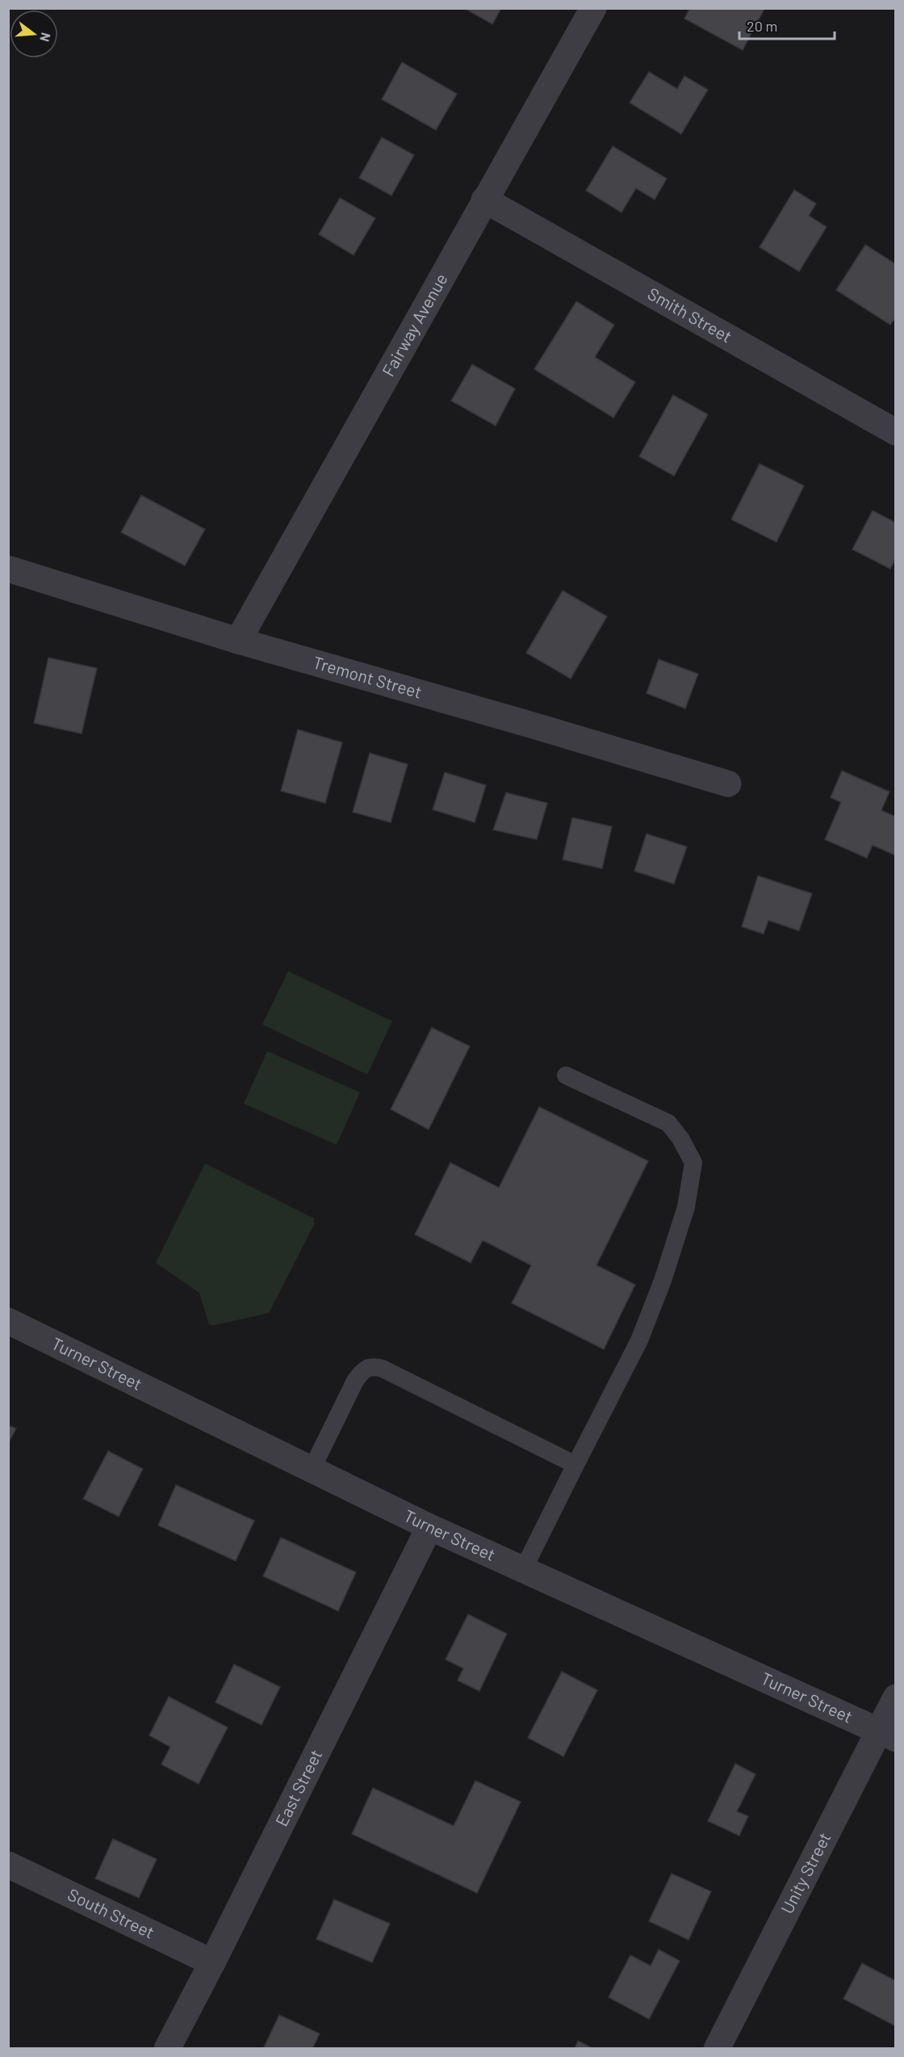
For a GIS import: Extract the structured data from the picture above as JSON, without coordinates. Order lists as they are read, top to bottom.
{
  "streets": {
    "street": [
      "Smith Street",
      "Fairway Avenue",
      "Tremont Street",
      "Turner Street",
      "East Street",
      "Unity Street",
      "South Street"
    ]
  },
  "crossings": [
    ["Smith Street", "Fairway Avenue"],
    ["Fairway Avenue", "Tremont Street"],
    ["Turner Street", "East Street"],
    ["Turner Street", "Unity Street"],
    ["East Street", "South Street"]
  ],
  "scale_bar": "20 m",
  "north": "right"
}
